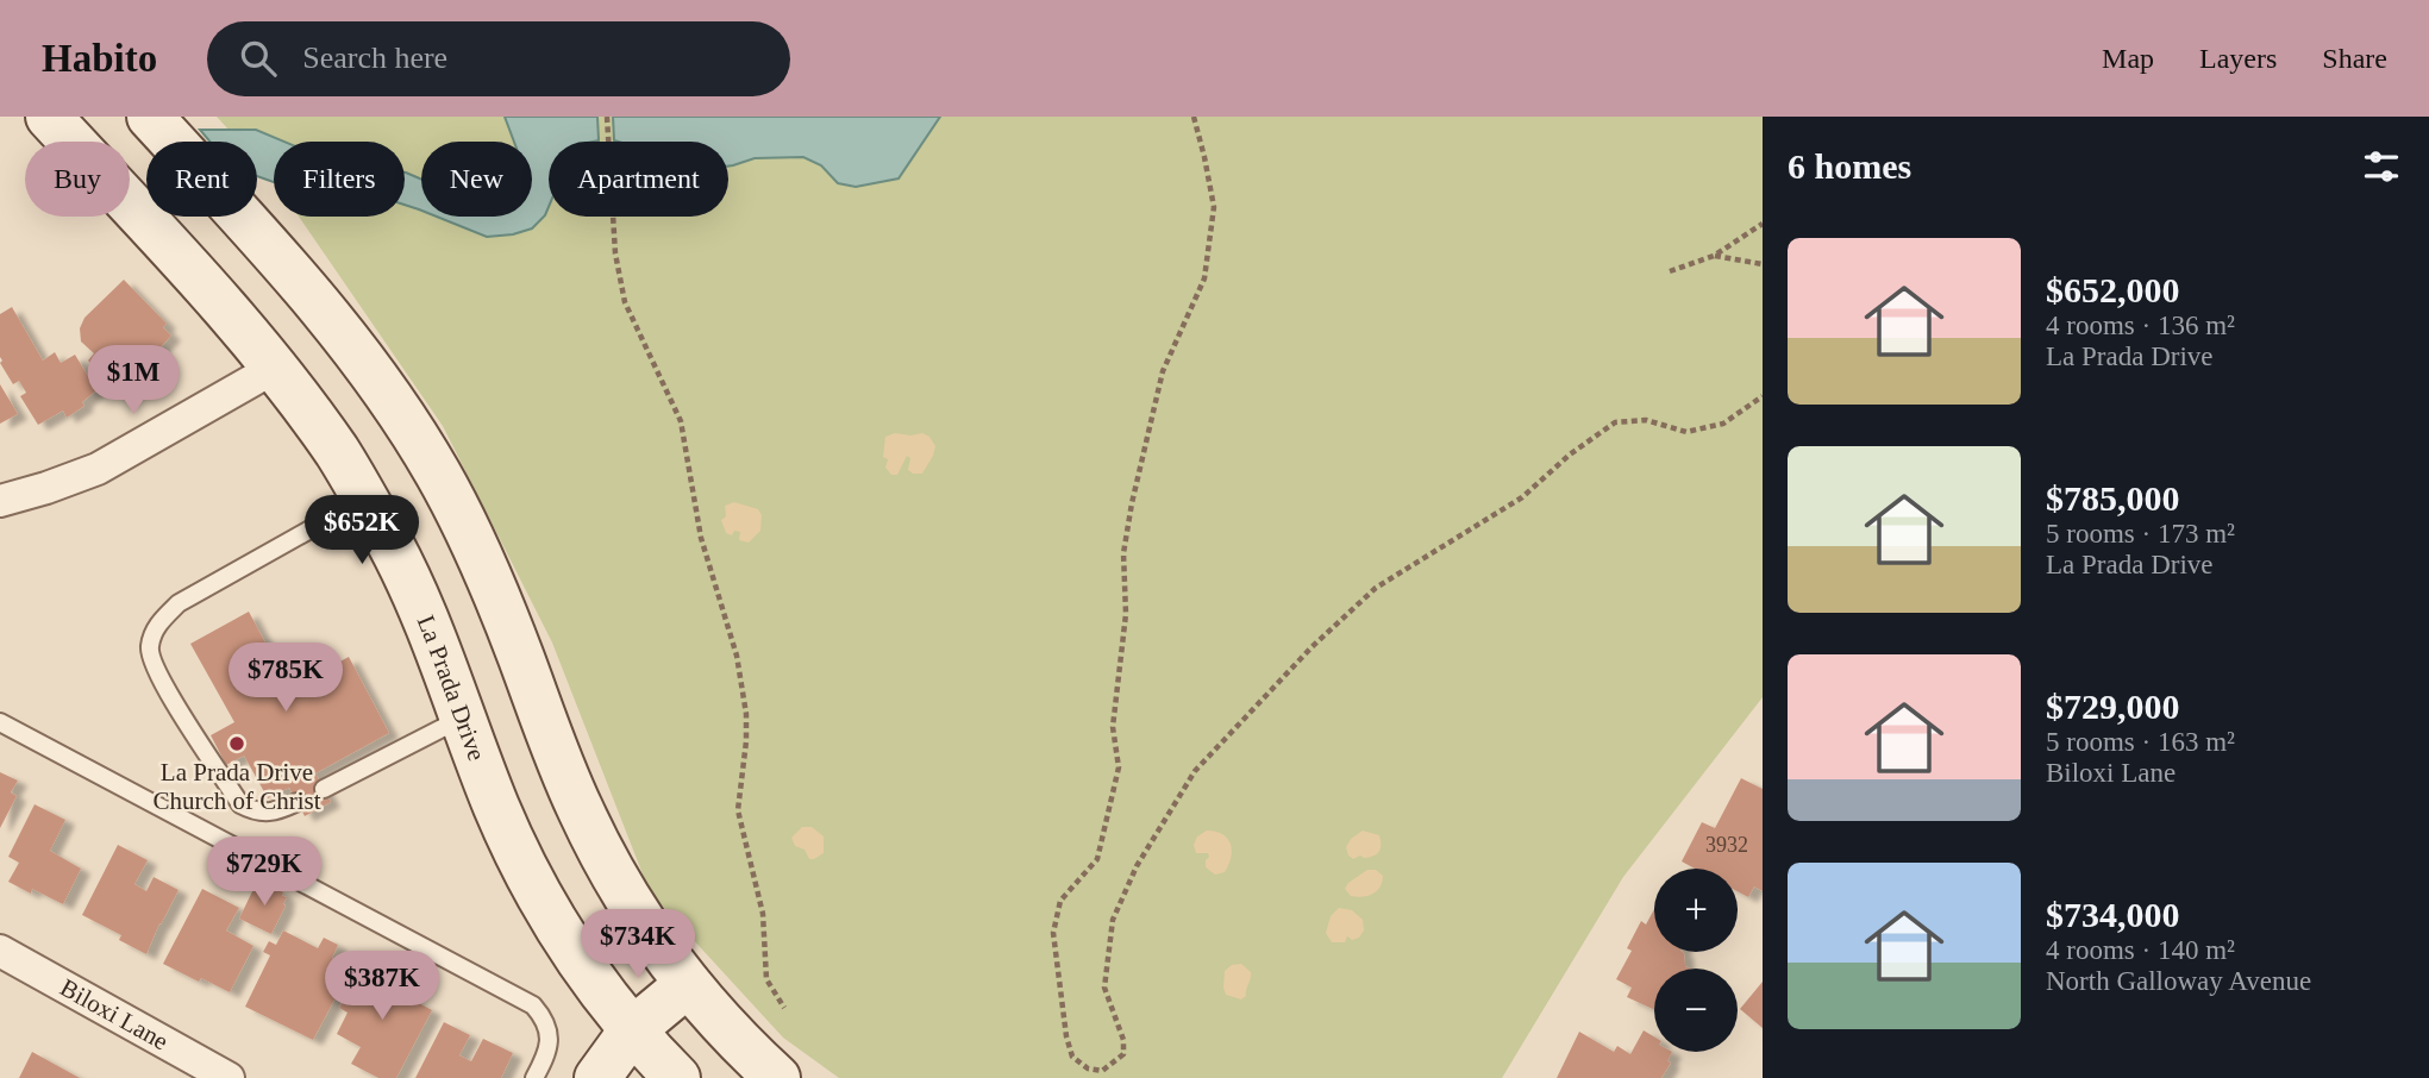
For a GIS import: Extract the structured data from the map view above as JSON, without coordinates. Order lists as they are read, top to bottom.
{
  "streets": {
    "main road": ["La Prada Drive"],
    "street": ["Biloxi Lane"]
  },
  "places": ["La Prada Drive Church of Christ"],
  "house_numbers": ["3932"],
  "page": {
    "header": "Habito",
    "search": "Search here",
    "nav": ["Map", "Layers", "Share"],
    "heading": "6 homes",
    "chip": [
      "Buy",
      "Rent",
      "Filters",
      "New",
      "Apartment"
    ],
    "list": [
      {
        "name": "$652,000",
        "note": "4 rooms · 136 m² · La Prada Drive"
      },
      {
        "name": "$785,000",
        "note": "5 rooms · 173 m² · La Prada Drive"
      },
      {
        "name": "$729,000",
        "note": "5 rooms · 163 m² · Biloxi Lane"
      },
      {
        "name": "$734,000",
        "note": "4 rooms · 140 m² · North Galloway Avenue"
      }
    ],
    "price": [
      "$1M",
      "$652K",
      "$785K",
      "$729K",
      "$734K",
      "$387K"
    ],
    "map_buttons": ["+", "−"]
  }
}
